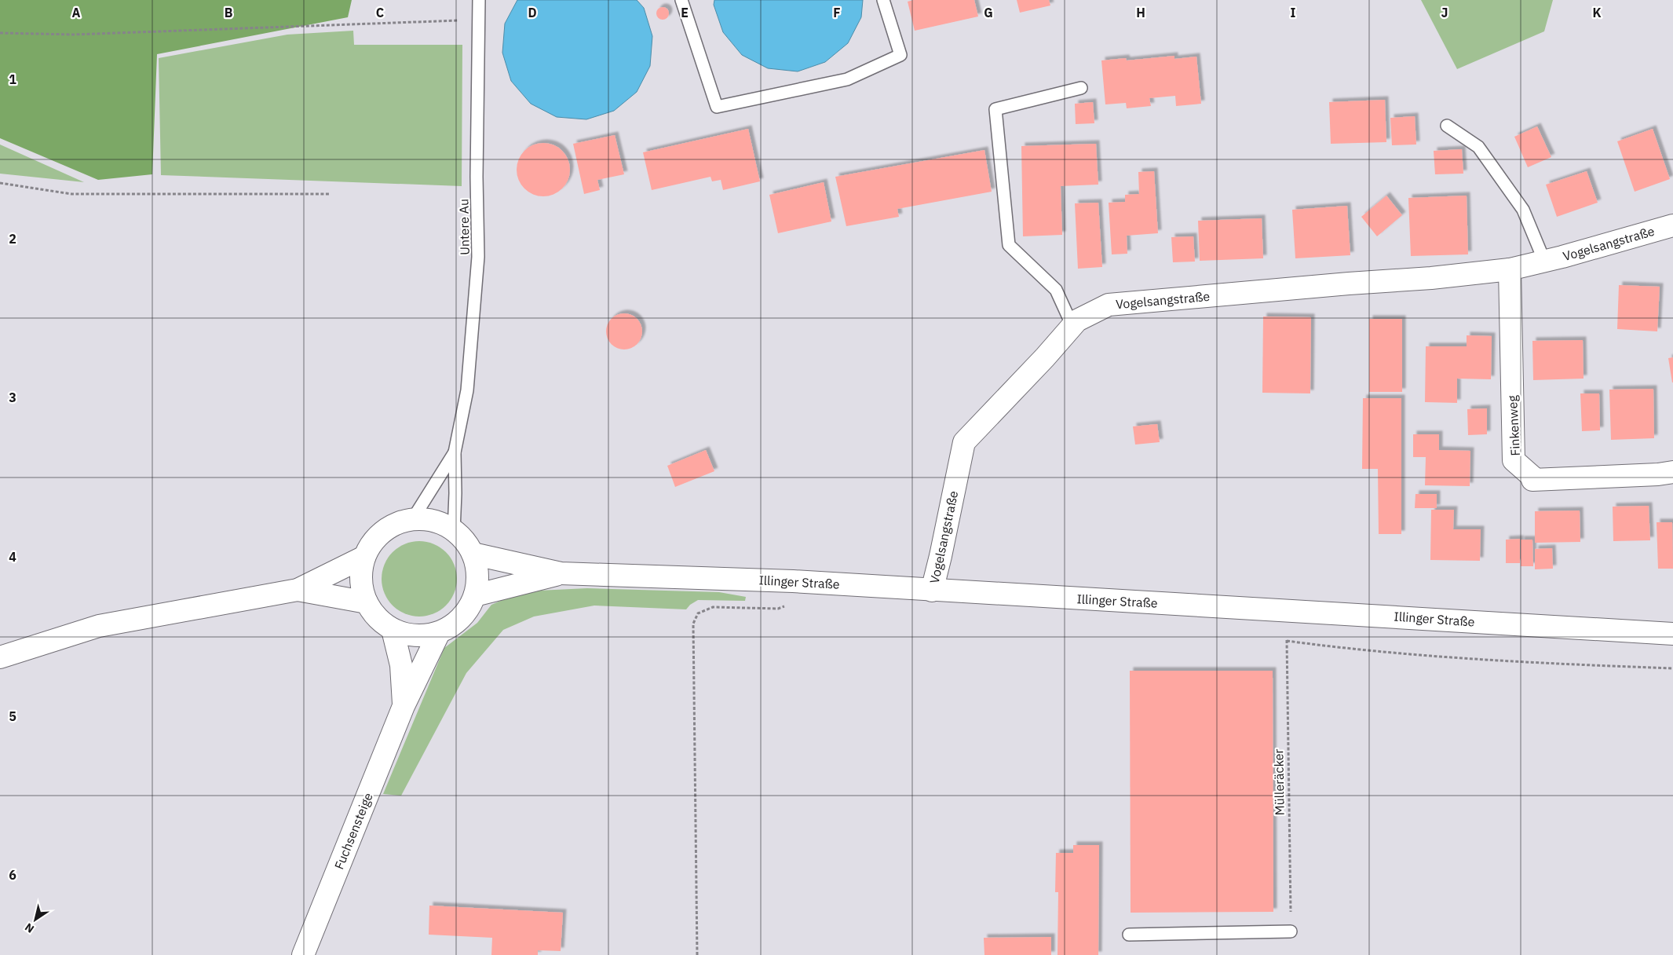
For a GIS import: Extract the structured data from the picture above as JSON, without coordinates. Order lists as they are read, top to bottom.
{
  "streets": {
    "street": [
      "Vogelsangstraße",
      "Finkenweg",
      "Illinger Straße",
      "Fuchsensteige"
    ],
    "lane": ["Untere Au"],
    "path": ["Mülleräcker"]
  },
  "crossings": [
    ["Untere Au", "Illinger Straße"],
    ["Untere Au", "Fuchsensteige"],
    ["Vogelsangstraße", "Finkenweg"],
    ["Vogelsangstraße", "Illinger Straße"],
    ["Illinger Straße", "Mülleräcker"],
    ["Illinger Straße", "Fuchsensteige"]
  ],
  "north": "bottom left",
  "grid": {
    "columns": [
      "A",
      "B",
      "C",
      "D",
      "E",
      "F",
      "G",
      "H",
      "I",
      "J",
      "K"
    ],
    "rows": [
      "1",
      "2",
      "3",
      "4",
      "5",
      "6"
    ]
  }
}
